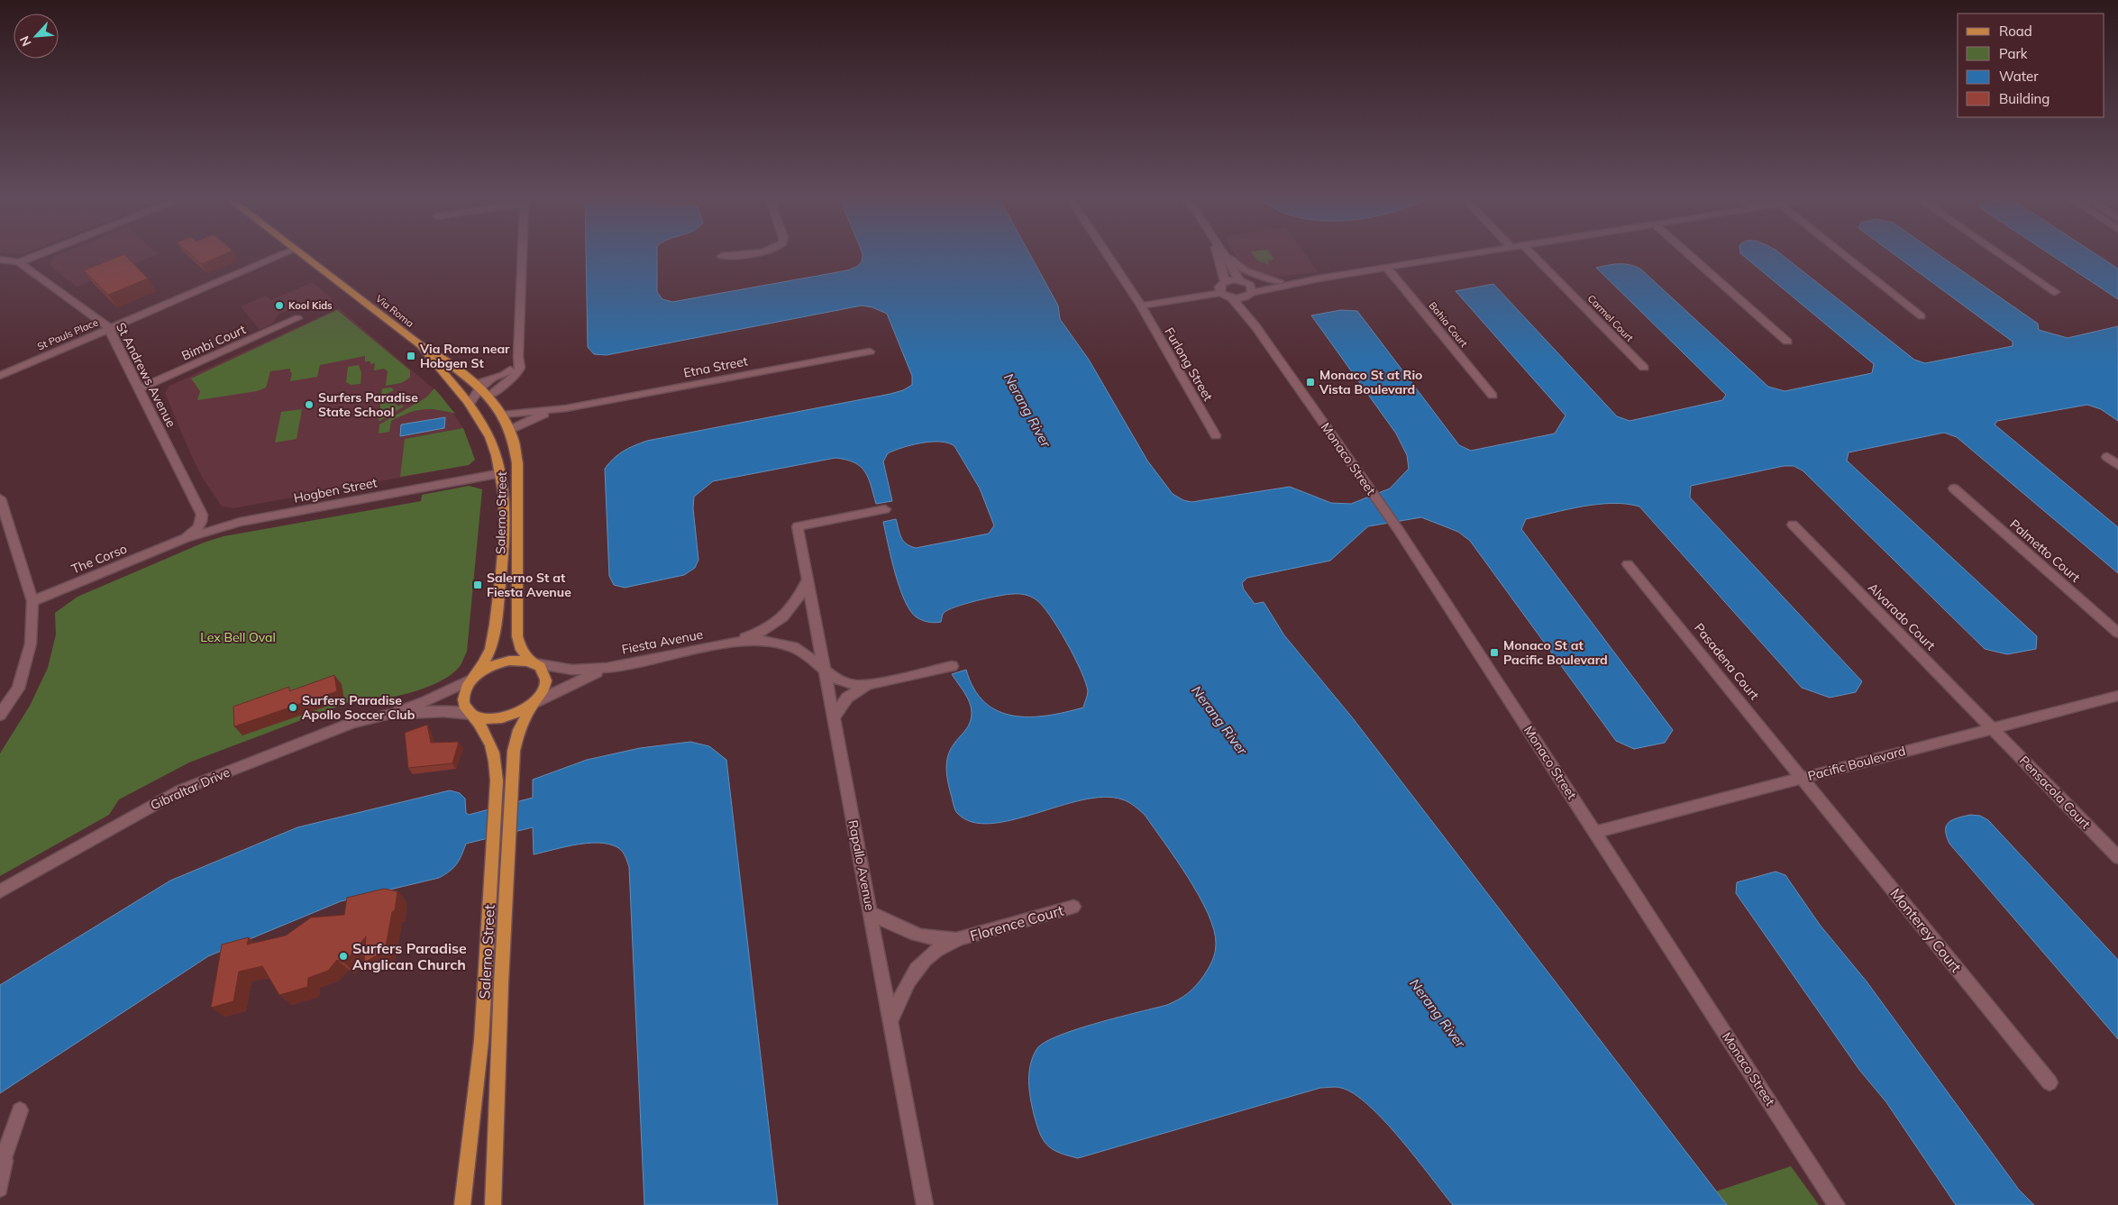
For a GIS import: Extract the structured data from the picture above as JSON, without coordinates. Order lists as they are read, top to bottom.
{
  "streets": {
    "main road": ["Via Roma", "Salerno Street"],
    "street": [
      "Carmel Court",
      "Bahia Court",
      "St Pauls Place",
      "Bimbi Court",
      "Furlong Street",
      "Etna Street",
      "St Andrews Avenue",
      "Monaco Street",
      "Hogben Street",
      "Palmetto Court",
      "The Corso",
      "Alvarado Court",
      "Fiesta Avenue",
      "Pasadena Court",
      "Pacific Boulevard",
      "Gibraltar Drive",
      "Pensacola Court",
      "Rapallo Avenue",
      "Florence Court",
      "Monterey Court"
    ]
  },
  "crossings": [
    ["Via Roma", "Etna Street"],
    ["Via Roma", "Salerno Street"],
    ["St Pauls Place", "St Andrews Avenue"],
    ["Bimbi Court", "St Andrews Avenue"],
    ["Etna Street", "Salerno Street"],
    ["St Andrews Avenue", "Hogben Street"],
    ["St Andrews Avenue", "The Corso"],
    ["Monaco Street", "Pacific Boulevard"],
    ["Hogben Street", "Salerno Street"],
    ["Hogben Street", "The Corso"],
    ["Salerno Street", "Fiesta Avenue"],
    ["Salerno Street", "Gibraltar Drive"],
    ["Alvarado Court", "Pacific Boulevard"],
    ["Alvarado Court", "Pensacola Court"],
    ["Fiesta Avenue", "Gibraltar Drive"],
    ["Fiesta Avenue", "Rapallo Avenue"],
    ["Pasadena Court", "Pacific Boulevard"],
    ["Pasadena Court", "Monterey Court"],
    ["Pacific Boulevard", "Pensacola Court"],
    ["Pacific Boulevard", "Monterey Court"],
    ["Rapallo Avenue", "Florence Court"]
  ],
  "water": ["Nerang River"],
  "parks": ["Lex Bell Oval"],
  "places": {
    "other": [
      "Kool Kids",
      "Surfers Paradise State School",
      "Surfers Paradise Apollo Soccer Club",
      "Surfers Paradise Anglican Church"
    ],
    "transit": [
      "Via Roma near Hobgen St",
      "Monaco St at Rio Vista Boulevard",
      "Salerno St at Fiesta Avenue",
      "Monaco St at Pacific Boulevard"
    ]
  },
  "legend": [
    "Road",
    "Park",
    "Water",
    "Building"
  ],
  "north": "bottom left"
}
